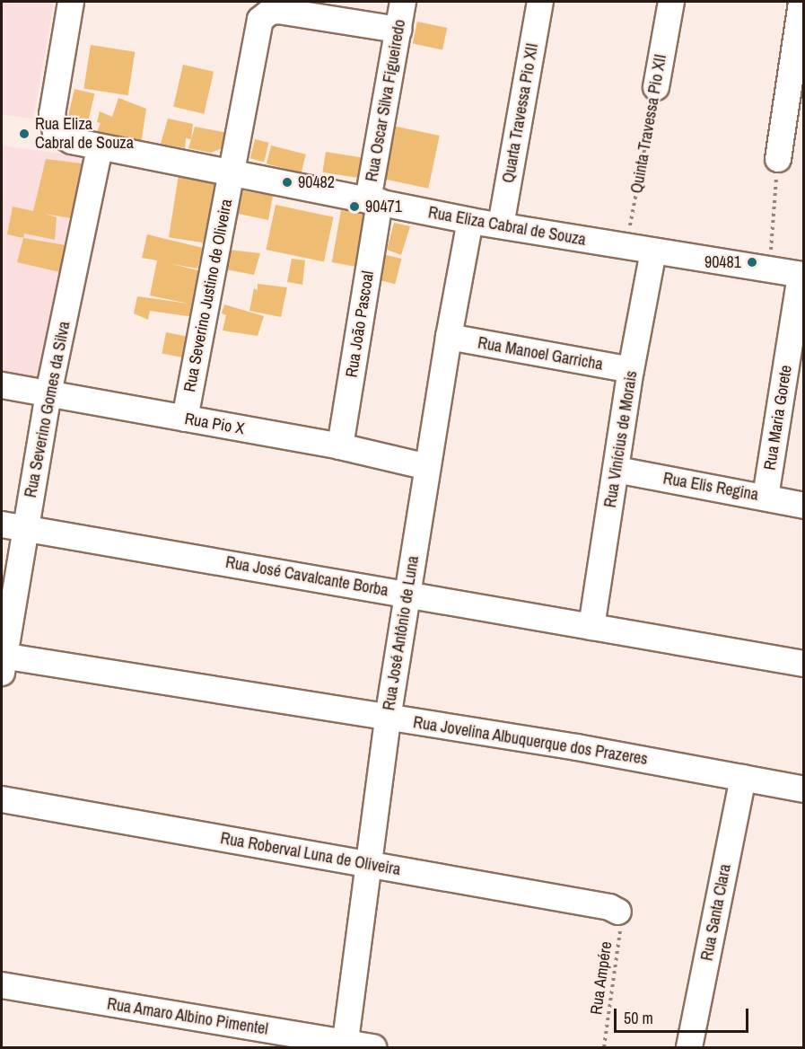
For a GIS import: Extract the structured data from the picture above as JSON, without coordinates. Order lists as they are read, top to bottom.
{
  "streets": {
    "street": [
      "Rua Oscar Silva Figueiredo",
      "Quarta Travessa Pio XII",
      "Quinta Travessa Pio XII",
      "Rua Eliza Cabral de Souza",
      "Rua Severino Justino de Oliveira",
      "Rua João Pascoal",
      "Rua Manoel Garricha",
      "Rua Severino Gomes da Silva",
      "Rua Maria Gorete",
      "Rua Pio X",
      "Rua Vinícius de Morais",
      "Rua Elis Regina",
      "Rua José Cavalcante Borba",
      "Rua José Antônio de Luna",
      "Rua Jovelina Albuquerque dos Prazeres",
      "Rua Roberval Luna de Oliveira",
      "Rua Santa Clara",
      "Rua Amaro Albino Pimentel"
    ],
    "path": ["Rua Ampére"]
  },
  "crossings": [
    ["Rua Oscar Silva Figueiredo", "Rua Eliza Cabral de Souza"],
    ["Rua Oscar Silva Figueiredo", "Rua Severino Justino de Oliveira"],
    ["Rua Oscar Silva Figueiredo", "Rua João Pascoal"],
    ["Quarta Travessa Pio XII", "Rua Eliza Cabral de Souza"],
    ["Quinta Travessa Pio XII", "Rua Eliza Cabral de Souza"],
    ["Rua Eliza Cabral de Souza", "Rua Severino Justino de Oliveira"],
    ["Rua Eliza Cabral de Souza", "Rua João Pascoal"],
    ["Rua Eliza Cabral de Souza", "Rua Severino Gomes da Silva"],
    ["Rua Eliza Cabral de Souza", "Rua Maria Gorete"],
    ["Rua Eliza Cabral de Souza", "Rua Vinícius de Morais"],
    ["Rua Eliza Cabral de Souza", "Rua José Antônio de Luna"],
    ["Rua Severino Justino de Oliveira", "Rua Pio X"],
    ["Rua João Pascoal", "Rua Pio X"],
    ["Rua Manoel Garricha", "Rua Vinícius de Morais"],
    ["Rua Manoel Garricha", "Rua José Antônio de Luna"],
    ["Rua Severino Gomes da Silva", "Rua Pio X"],
    ["Rua Severino Gomes da Silva", "Rua José Cavalcante Borba"],
    ["Rua Severino Gomes da Silva", "Rua Jovelina Albuquerque dos Prazeres"],
    ["Rua Maria Gorete", "Rua Elis Regina"],
    ["Rua Pio X", "Rua José Antônio de Luna"],
    ["Rua Vinícius de Morais", "Rua Elis Regina"],
    ["Rua Vinícius de Morais", "Rua José Cavalcante Borba"],
    ["Rua José Cavalcante Borba", "Rua José Antônio de Luna"],
    ["Rua José Antônio de Luna", "Rua Jovelina Albuquerque dos Prazeres"],
    ["Rua José Antônio de Luna", "Rua Roberval Luna de Oliveira"],
    ["Rua José Antônio de Luna", "Rua Amaro Albino Pimentel"],
    ["Rua Jovelina Albuquerque dos Prazeres", "Rua Santa Clara"],
    ["Rua Roberval Luna de Oliveira", "Rua Ampére"]
  ],
  "places": [
    "Rua Eliza Cabral de Souza",
    "90482",
    "90471",
    "90481"
  ],
  "scale_bar": "50 m"
}
